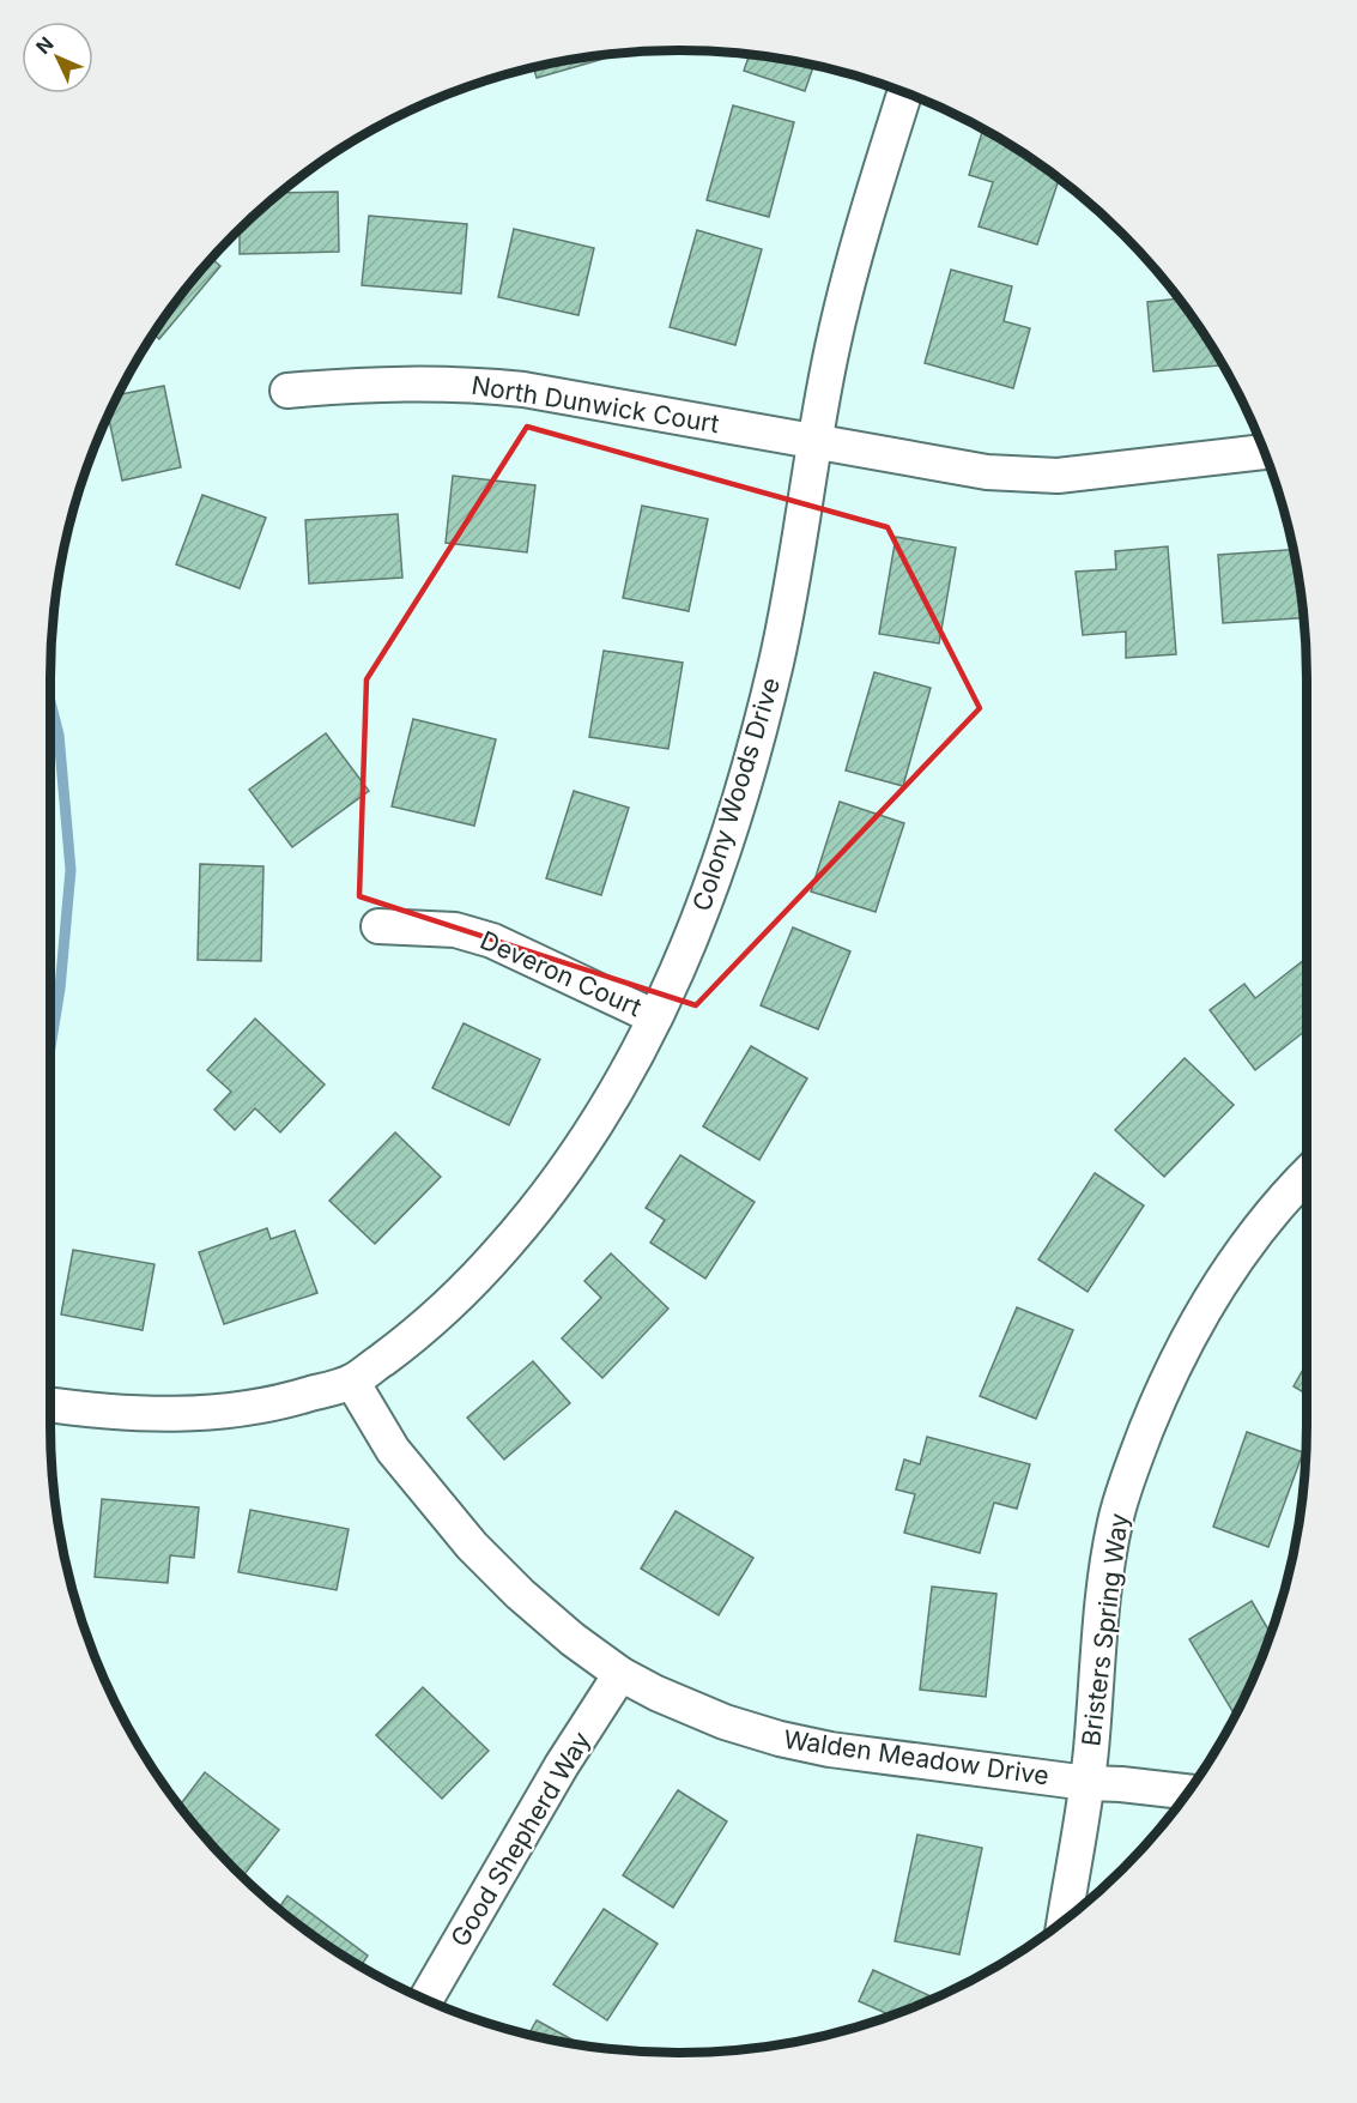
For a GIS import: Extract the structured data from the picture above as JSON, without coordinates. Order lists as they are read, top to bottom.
{
  "streets": {
    "street": [
      "North Dunwick Court",
      "Colony Woods Drive",
      "Deveron Court",
      "Bristers Spring Way",
      "Walden Meadow Drive",
      "Good Shepherd Way"
    ]
  },
  "crossings": [
    ["North Dunwick Court", "Colony Woods Drive"],
    ["Colony Woods Drive", "Deveron Court"],
    ["Colony Woods Drive", "Walden Meadow Drive"],
    ["Bristers Spring Way", "Walden Meadow Drive"],
    ["Walden Meadow Drive", "Good Shepherd Way"]
  ],
  "north": "top left"
}
